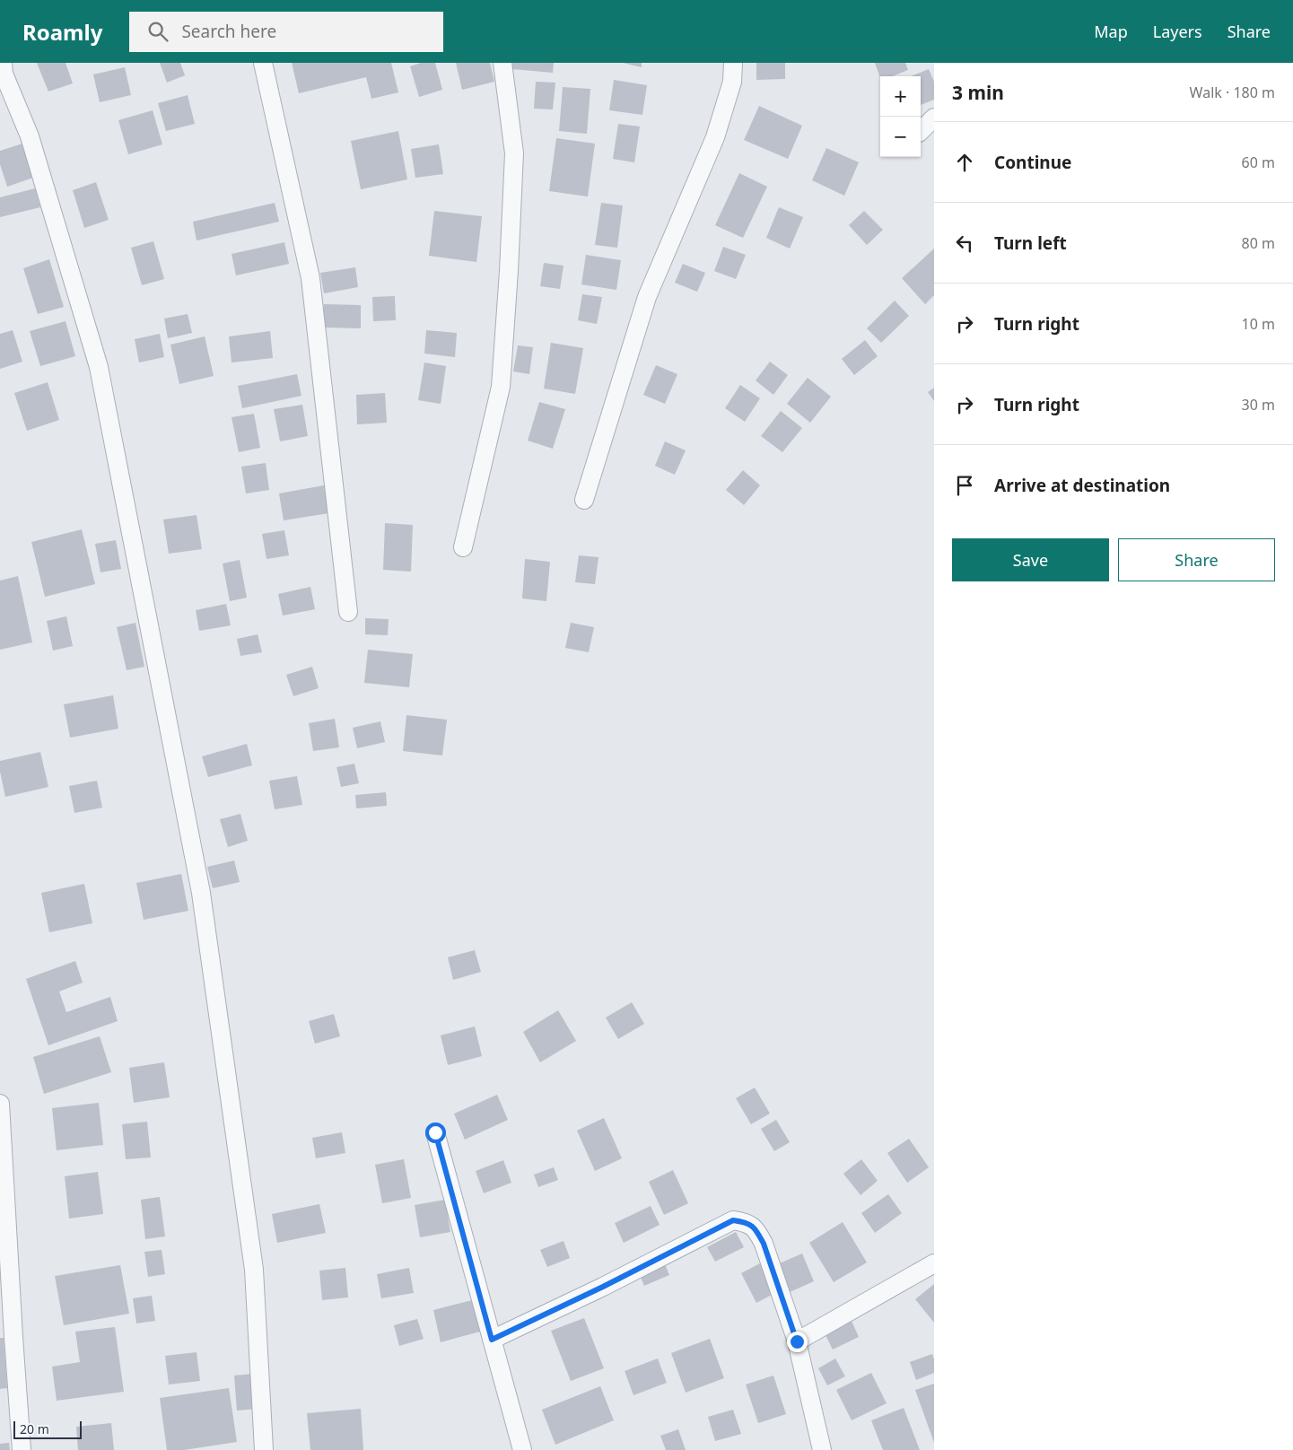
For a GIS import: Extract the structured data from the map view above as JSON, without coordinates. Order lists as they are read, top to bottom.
{
  "scale_bar": "20 m",
  "page": {
    "header": "Roamly",
    "search": "Search here",
    "nav": ["Map", "Layers", "Share"],
    "heading": ["3 min", "Walk · 180 m"],
    "map_buttons": ["+", "−"],
    "list": [
      ["Continue", "60 m"],
      ["Turn left", "80 m"],
      ["Turn right", "10 m"],
      ["Turn right", "30 m"],
      "Arrive at destination"
    ],
    "buttons": ["Save", "Share"],
    "scale": "20 m"
  }
}
